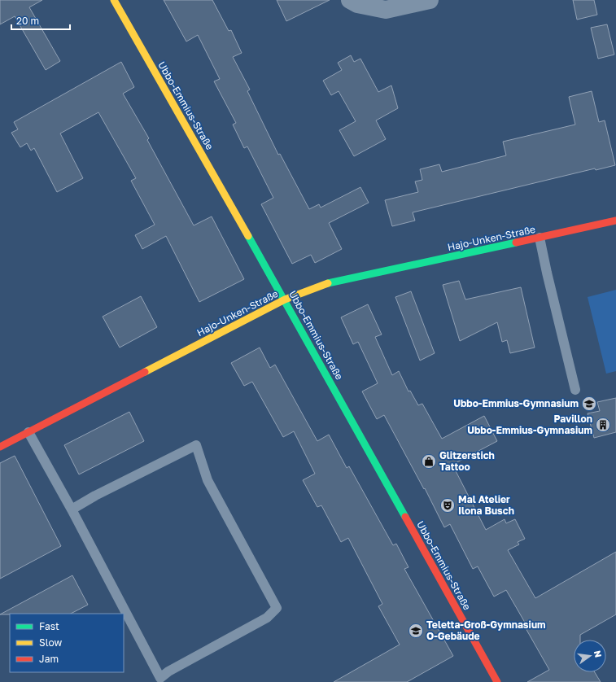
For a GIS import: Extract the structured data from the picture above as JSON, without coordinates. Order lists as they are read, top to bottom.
{
  "streets": {
    "main road": ["Ubbo-Emmius-Straße", "Hajo-Unken-Straße"]
  },
  "crossings": [
    ["Ubbo-Emmius-Straße", "Hajo-Unken-Straße"]
  ],
  "places": {
    "school or university": ["Ubbo-Emmius-Gymnasium", "Teletta-Groß-Gymnasium O-Gebäude"],
    "building": ["Pavillon Ubbo-Emmius-Gymnasium"],
    "shop": ["Glitzerstich Tattoo"],
    "theatre": ["Mal Atelier Ilona Busch"]
  },
  "legend": ["Fast", "Slow", "Jam"],
  "scale_bar": "20 m",
  "north": "right"
}
